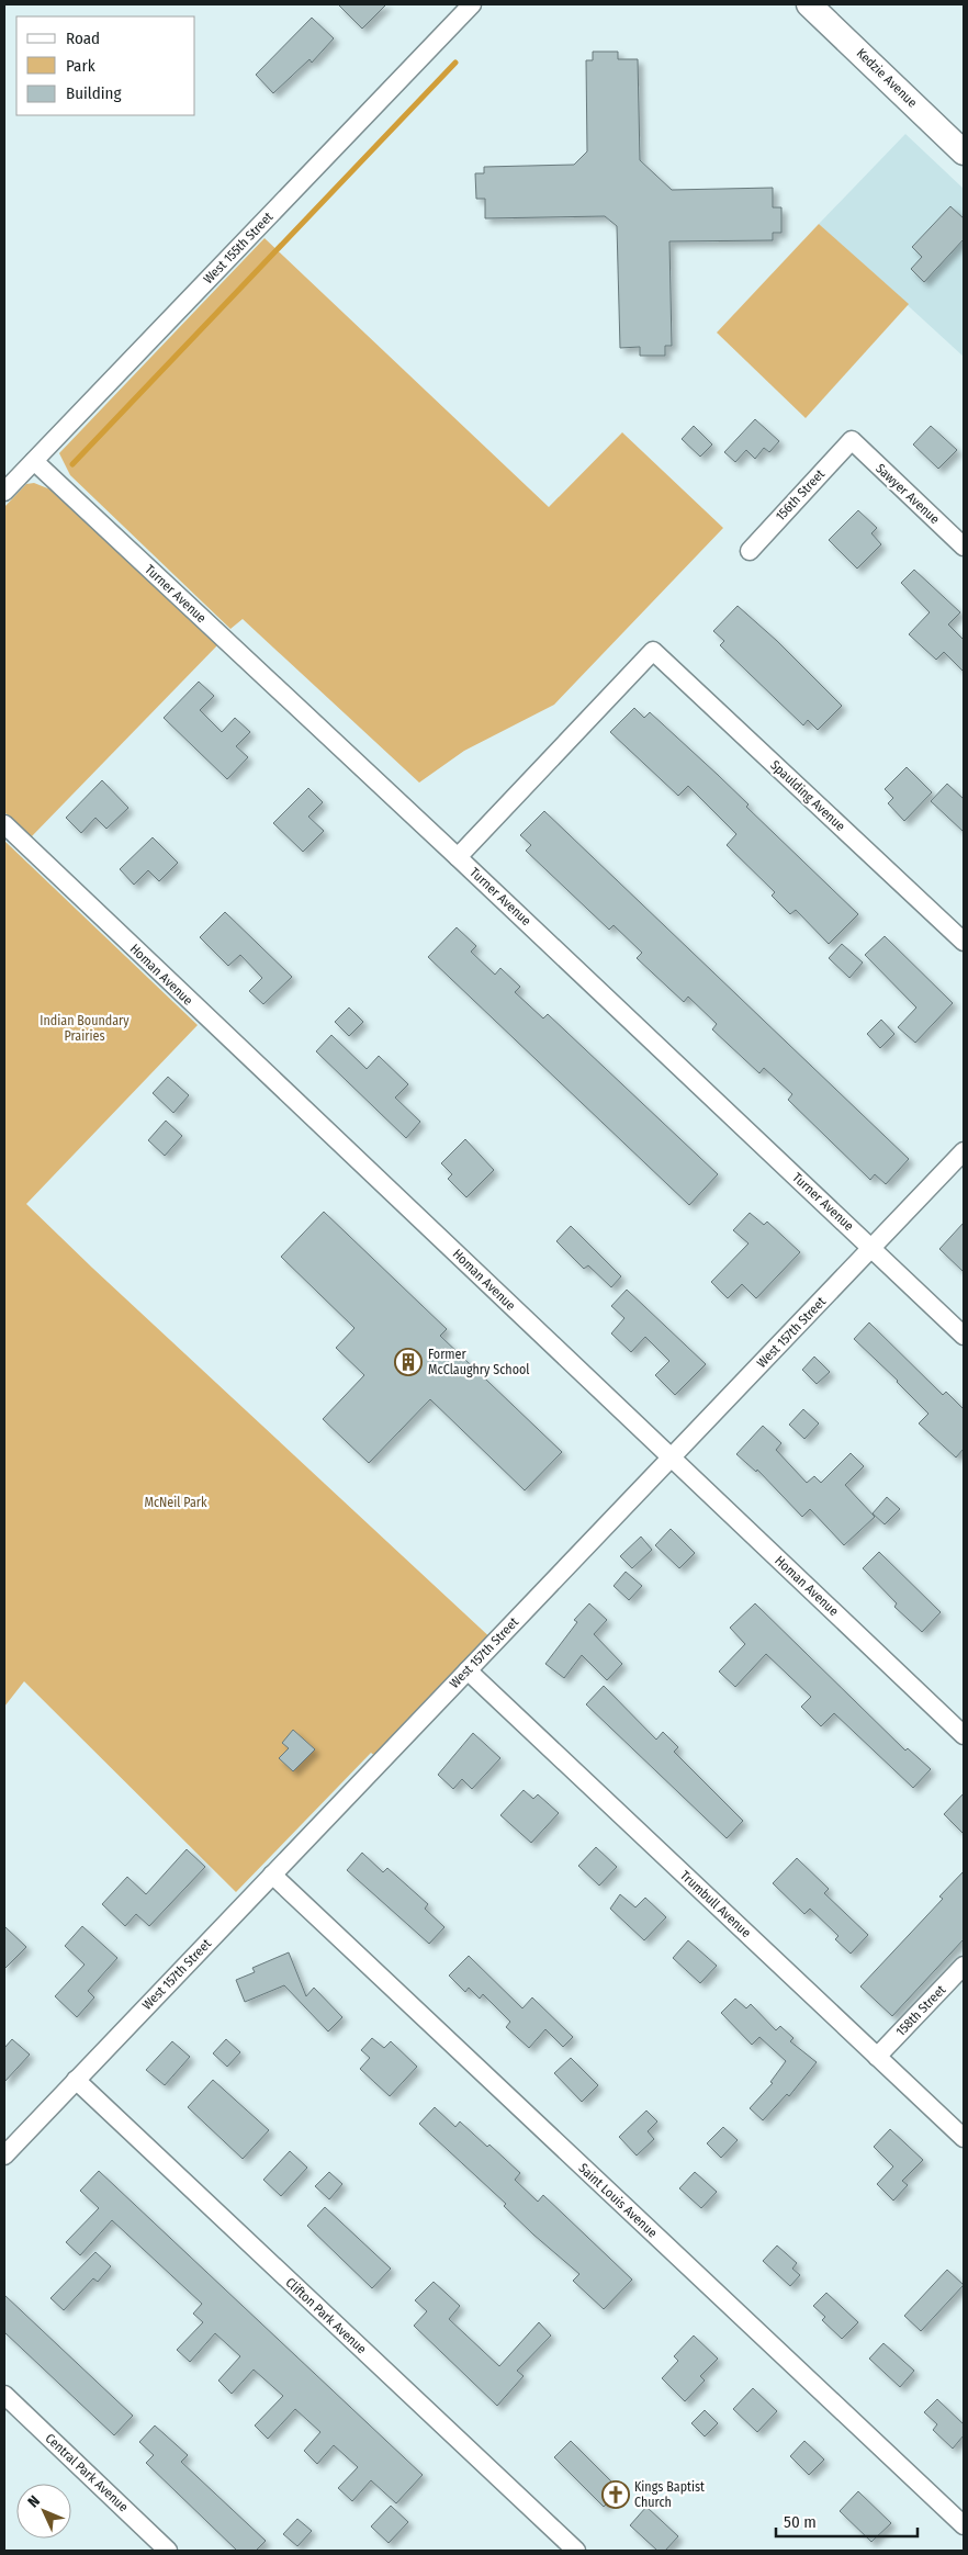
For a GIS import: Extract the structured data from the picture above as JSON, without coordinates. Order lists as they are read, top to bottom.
{
  "streets": {
    "main road": ["Kedzie Avenue"],
    "street": [
      "West 155th Street",
      "Sawyer Avenue",
      "156th Street",
      "Turner Avenue",
      "Spaulding Avenue",
      "Homan Avenue",
      "West 157th Street",
      "Trumbull Avenue",
      "158th Street",
      "Saint Louis Avenue",
      "Clifton Park Avenue",
      "Central Park Avenue"
    ]
  },
  "crossings": [
    ["West 155th Street", "Turner Avenue"],
    ["Sawyer Avenue", "156th Street"],
    ["Turner Avenue", "Spaulding Avenue"],
    ["Turner Avenue", "West 157th Street"],
    ["Homan Avenue", "West 157th Street"],
    ["West 157th Street", "Trumbull Avenue"],
    ["West 157th Street", "Saint Louis Avenue"],
    ["West 157th Street", "Clifton Park Avenue"],
    ["Trumbull Avenue", "158th Street"]
  ],
  "parks": ["Indian Boundary Prairies", "McNeil Park"],
  "places": {
    "building": ["Former McClaughry School"],
    "church": ["Kings Baptist Church"]
  },
  "legend": ["Road", "Park", "Building"],
  "scale_bar": "50 m",
  "north": "top left"
}
